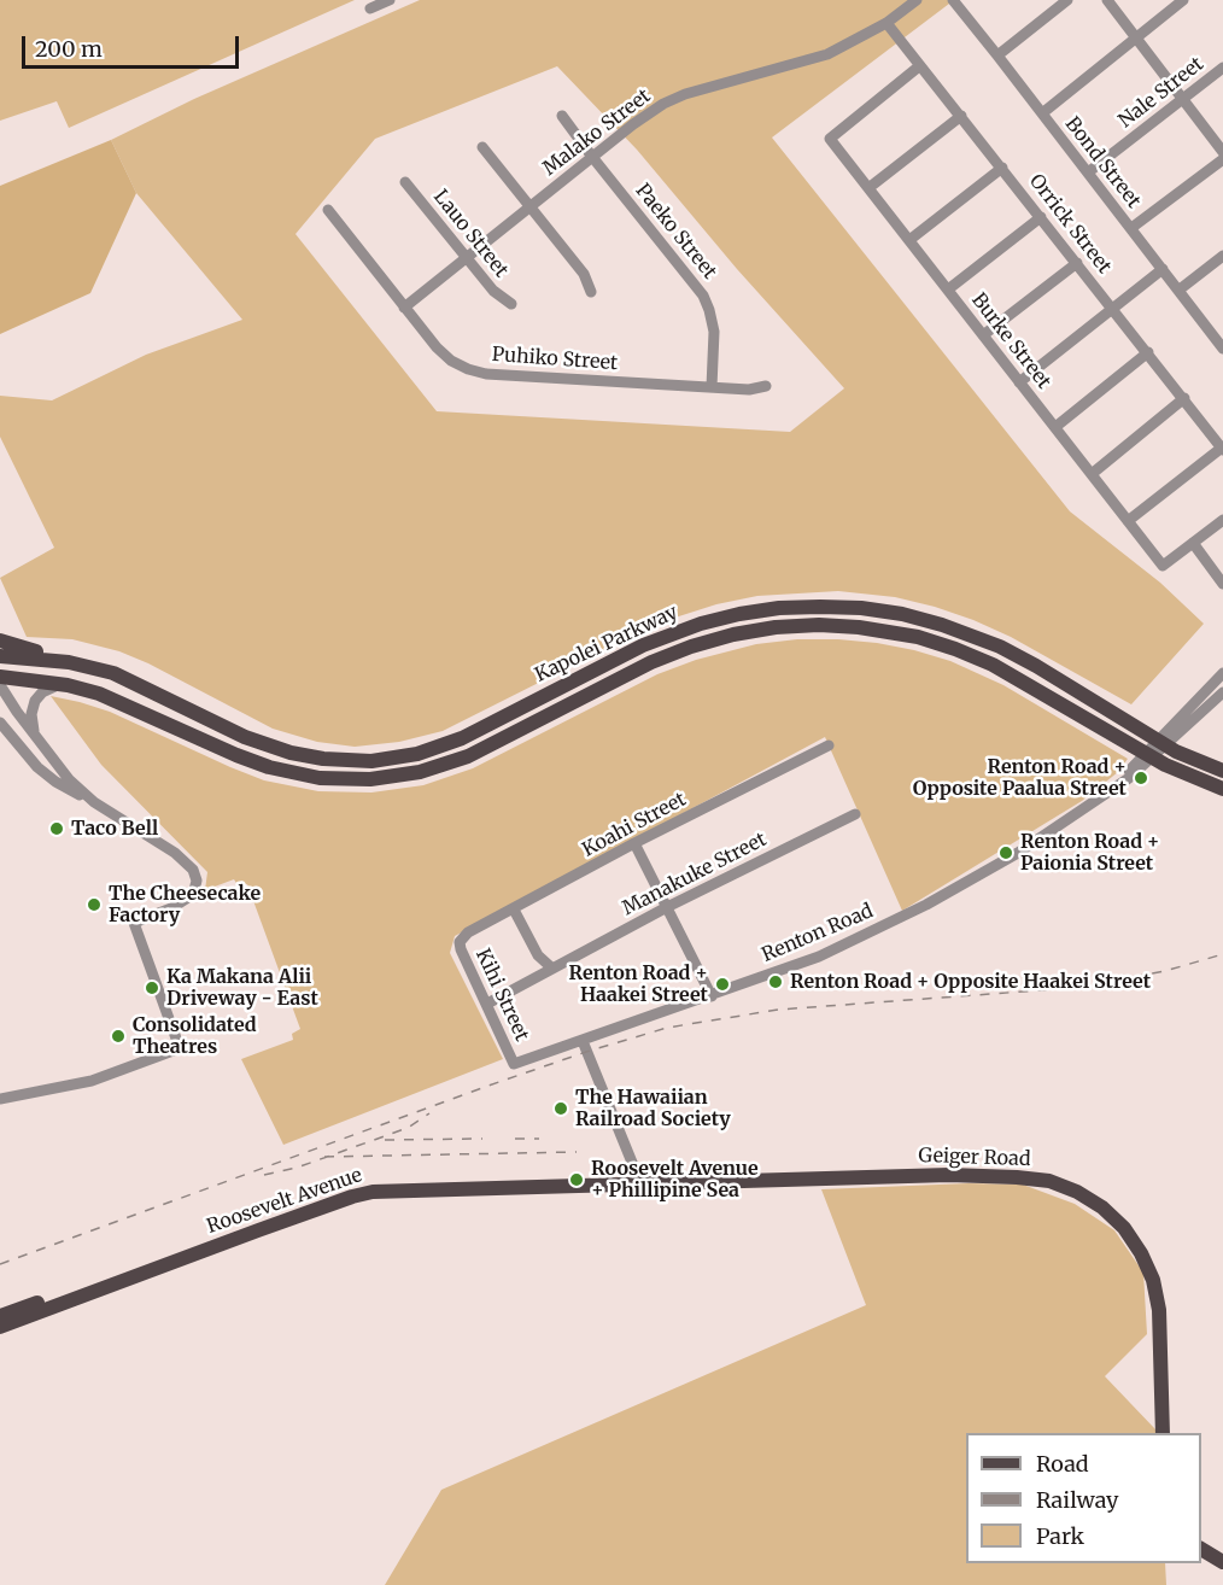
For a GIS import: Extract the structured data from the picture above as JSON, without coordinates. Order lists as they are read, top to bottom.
{
  "streets": {
    "main road": ["Kapolei Parkway", "Geiger Road", "Roosevelt Avenue"],
    "street": [
      "Nale Street",
      "Malako Street",
      "Bond Street",
      "Orrick Street",
      "Paeko Street",
      "Lauo Street",
      "Burke Street",
      "Puhiko Street",
      "Koahi Street",
      "Manakuke Street",
      "Renton Road",
      "Kihi Street"
    ]
  },
  "crossings": [
    ["Nale Street", "Bond Street"],
    ["Malako Street", "Orrick Street"],
    ["Malako Street", "Paeko Street"],
    ["Malako Street", "Lauo Street"],
    ["Malako Street", "Puhiko Street"],
    ["Orrick Street", "Burke Street"],
    ["Paeko Street", "Puhiko Street"],
    ["Kapolei Parkway", "Renton Road"],
    ["Koahi Street", "Kihi Street"],
    ["Manakuke Street", "Kihi Street"],
    ["Renton Road", "Kihi Street"],
    ["Geiger Road", "Roosevelt Avenue"]
  ],
  "places": [
    "Renton Road + Opposite Paalua Street",
    "Taco Bell",
    "Renton Road + Paionia Street",
    "The Cheesecake Factory",
    "Renton Road + Opposite Haakei Street",
    "Renton Road + Haakei Street",
    "Ka Makana Alii Driveway - East",
    "Consolidated Theatres",
    "The Hawaiian Railroad Society",
    "Roosevelt Avenue + Phillipine Sea"
  ],
  "legend": ["Road", "Railway", "Park"],
  "scale_bar": "200 m"
}
